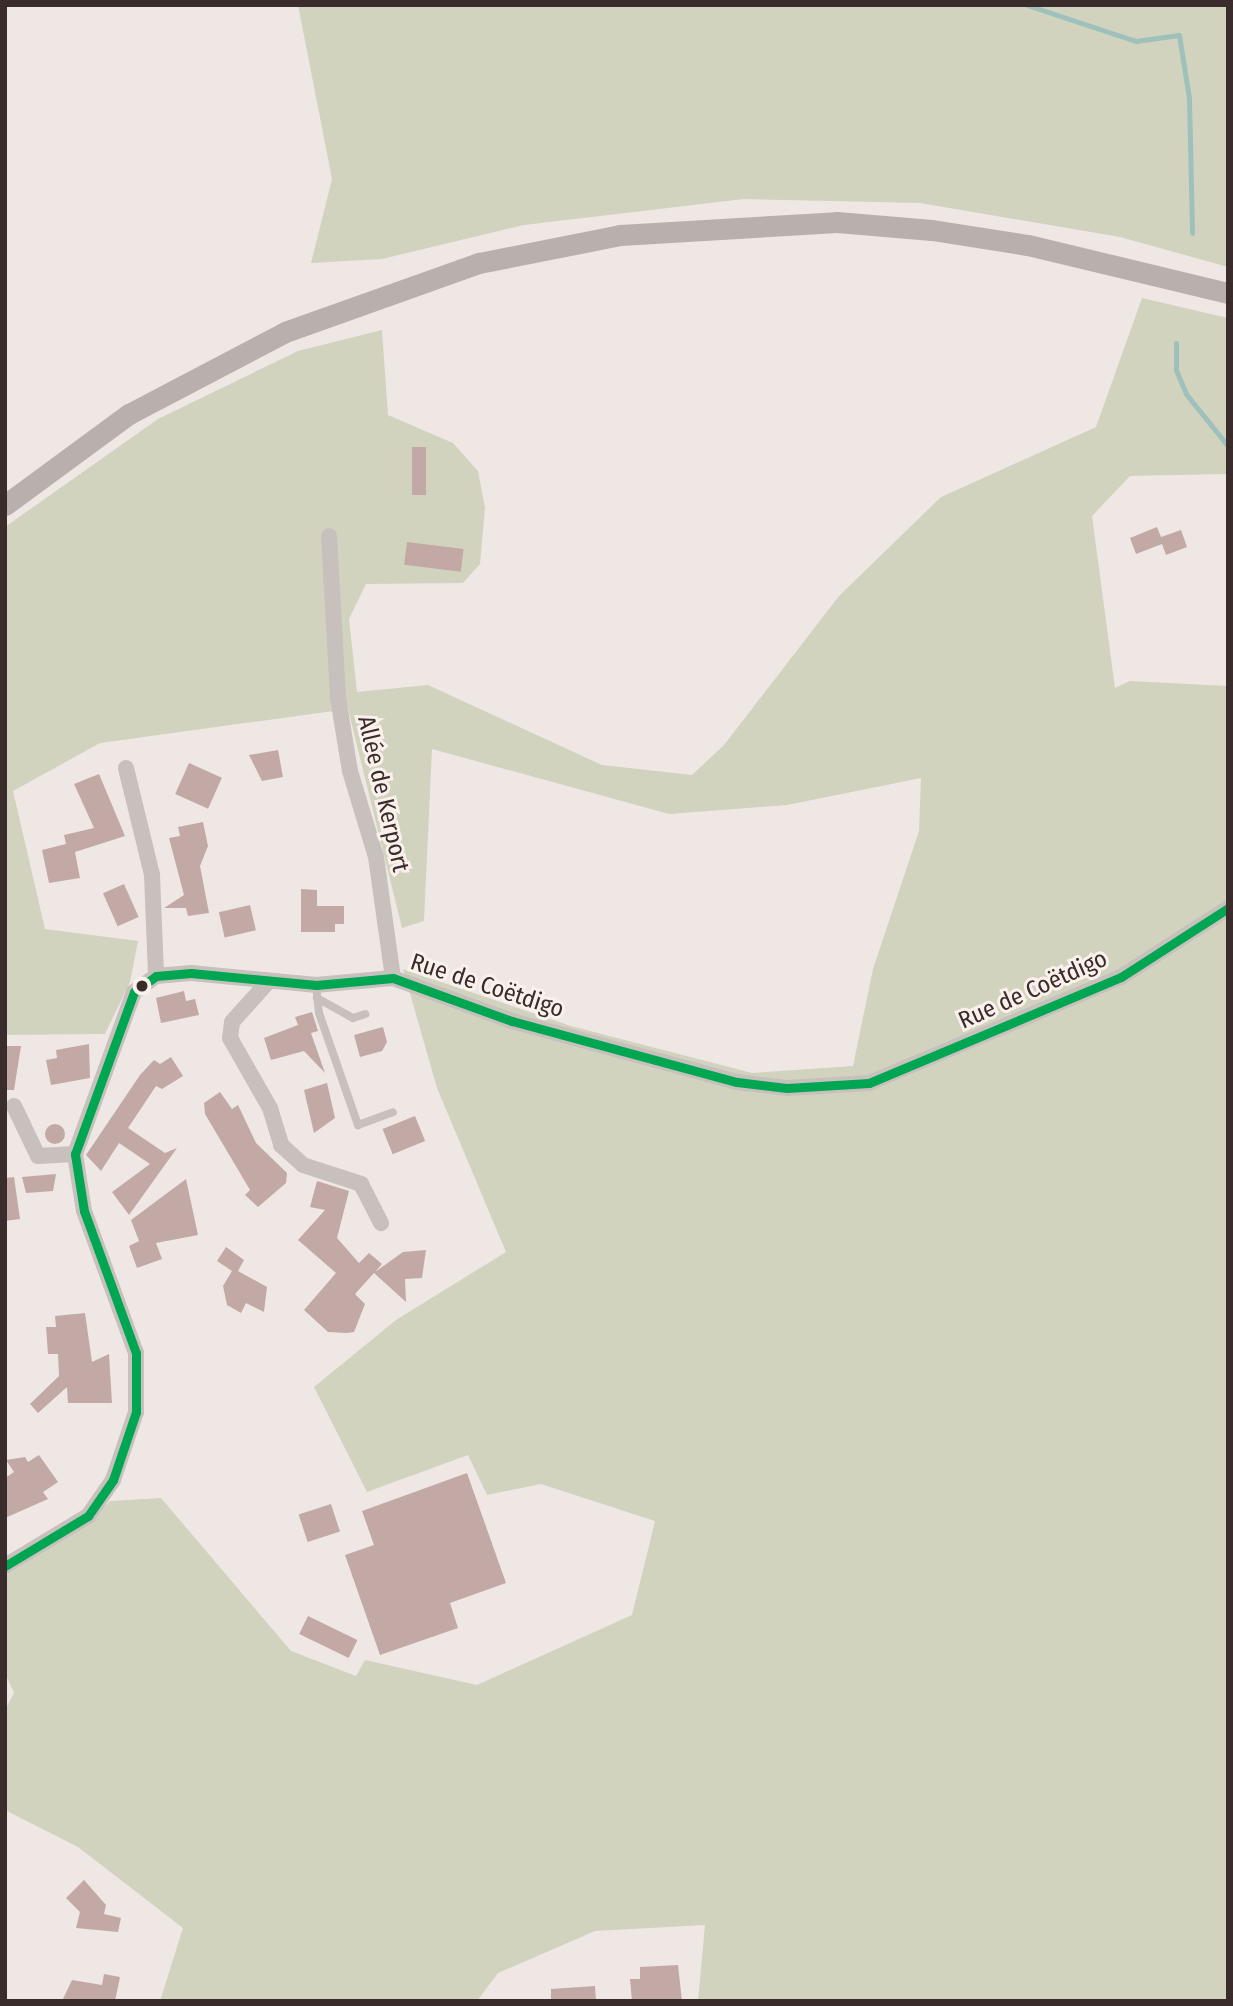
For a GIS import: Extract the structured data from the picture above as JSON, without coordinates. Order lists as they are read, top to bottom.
{
  "streets": {
    "street": ["Allée de Kerport", "Rue de Coëtdigo"]
  },
  "crossings": [
    ["Allée de Kerport", "Rue de Coëtdigo"]
  ]
}
